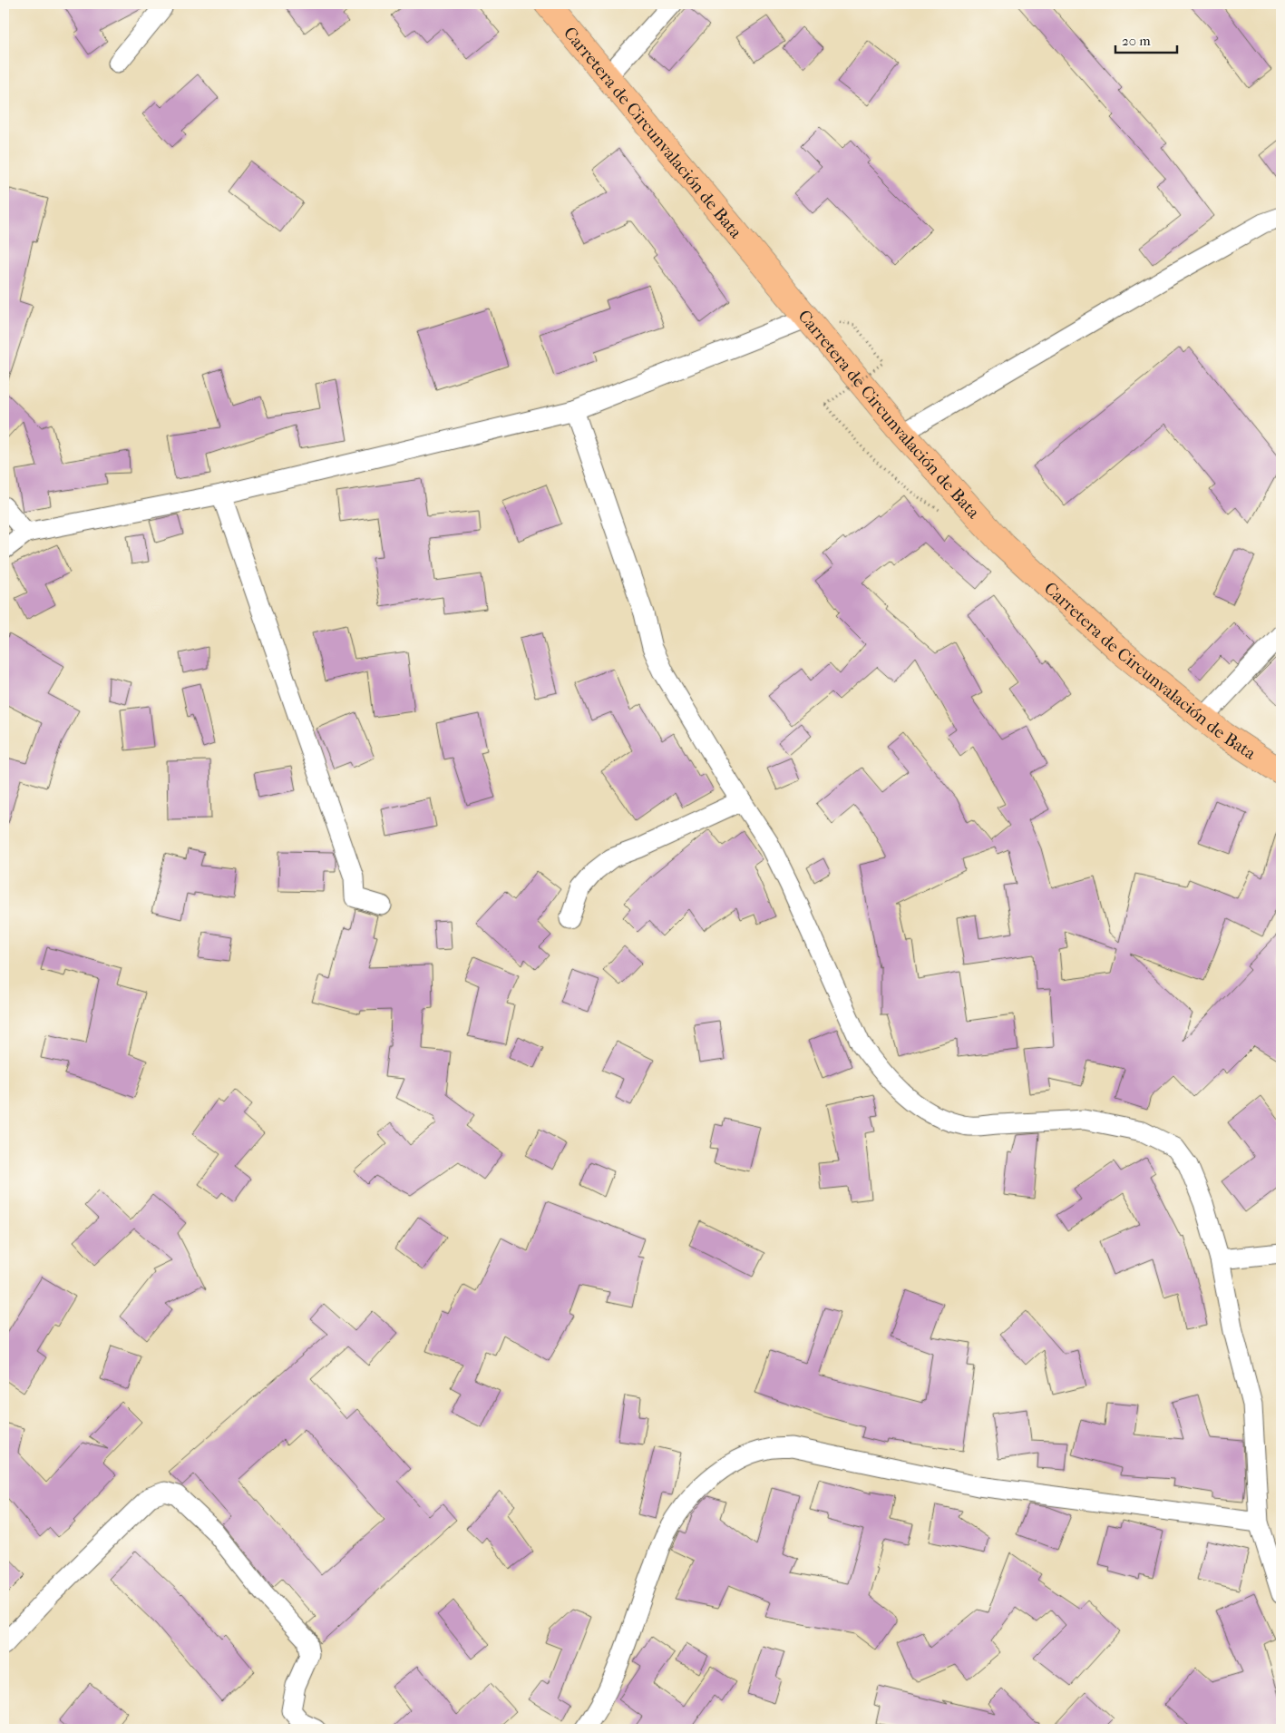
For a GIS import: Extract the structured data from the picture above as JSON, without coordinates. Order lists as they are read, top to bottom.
{
  "streets": {
    "main road": ["Carretera de Circunvalación de Bata"]
  },
  "scale_bar": "20 m"
}
